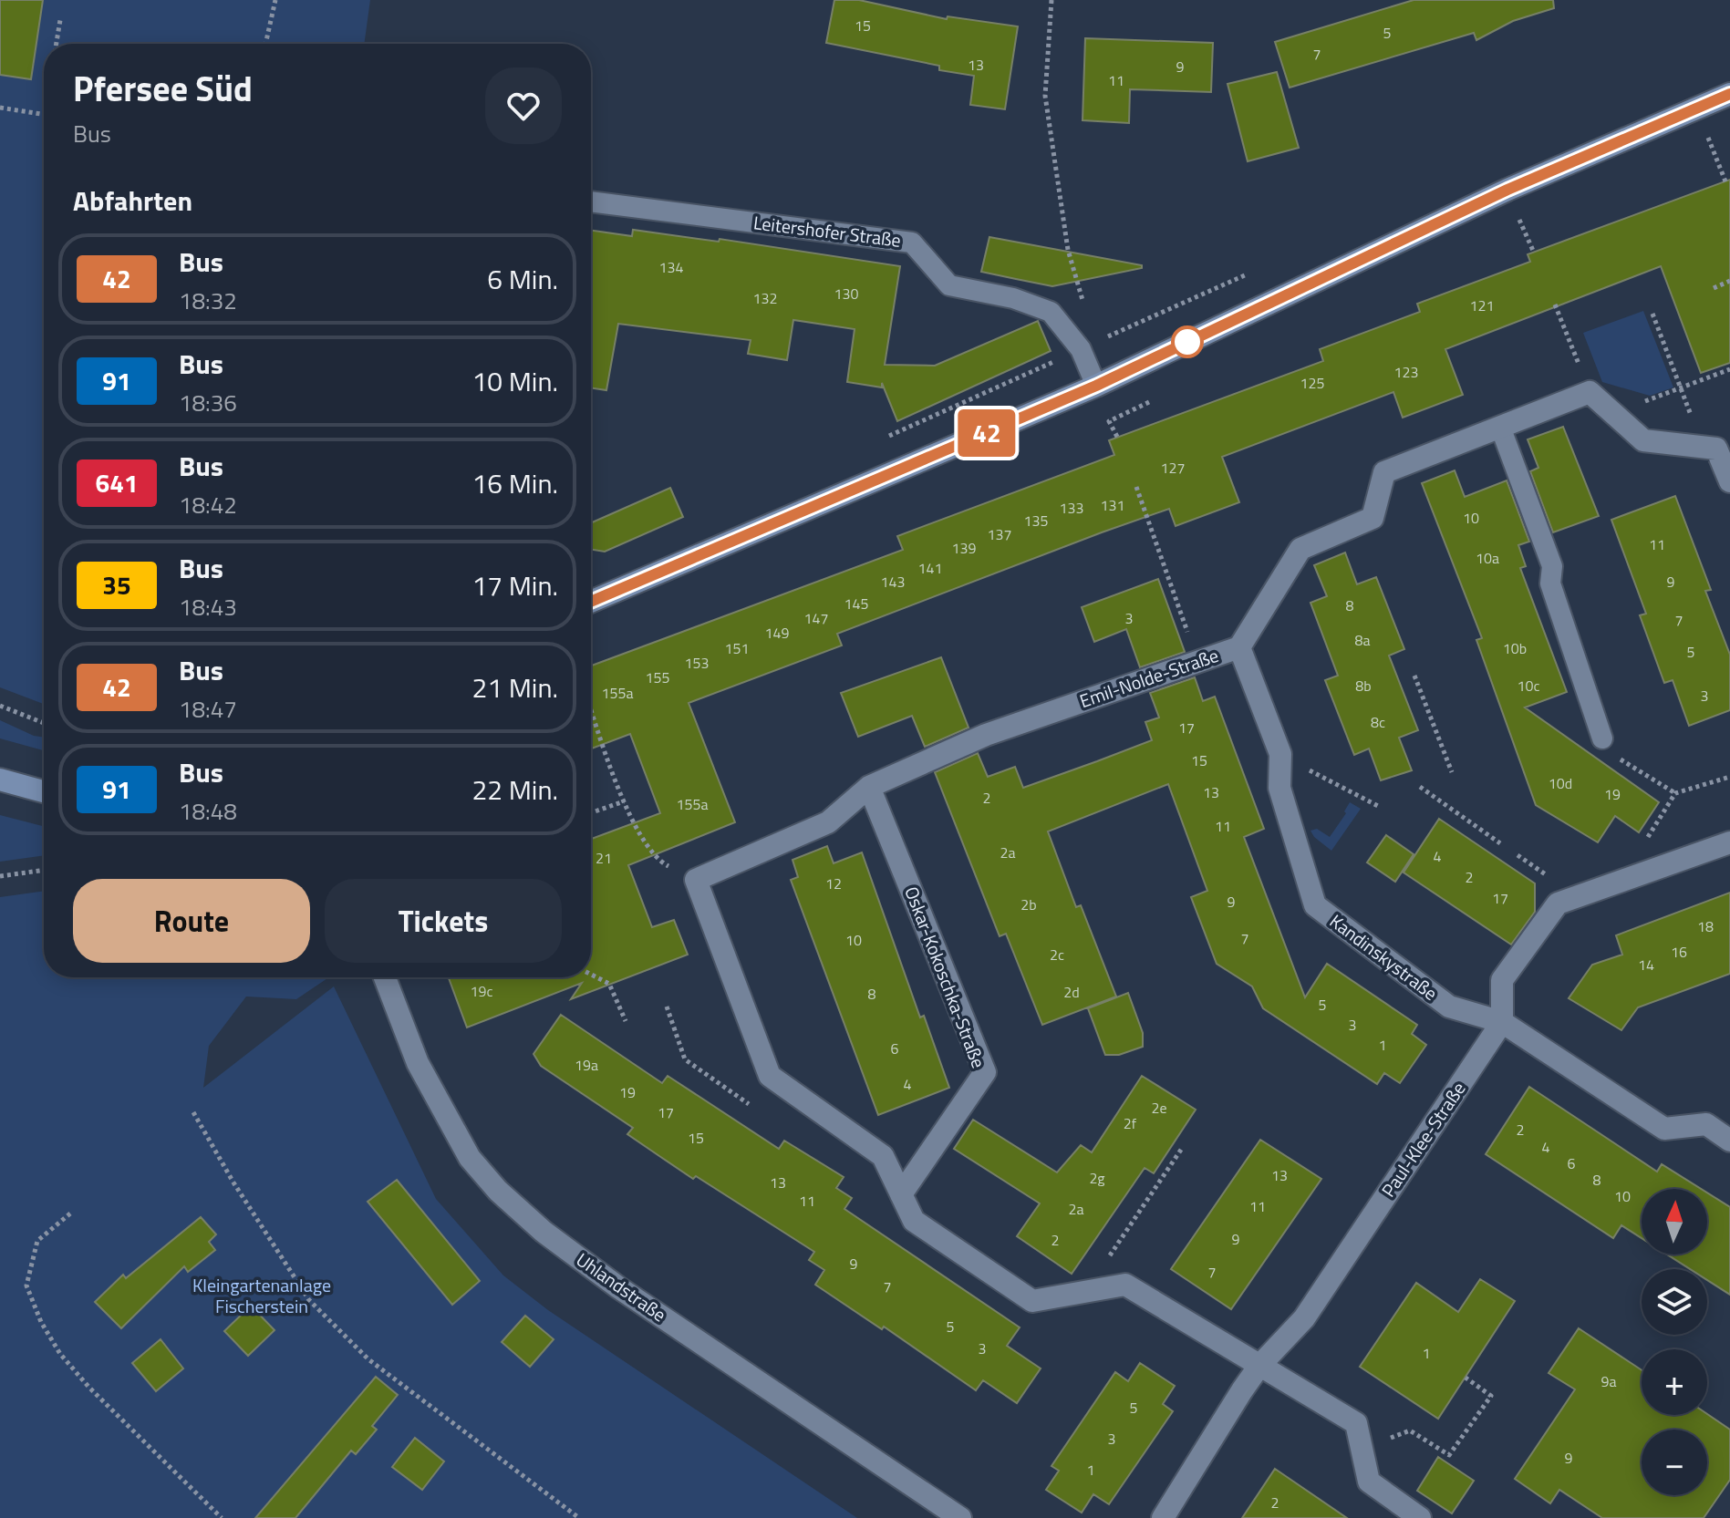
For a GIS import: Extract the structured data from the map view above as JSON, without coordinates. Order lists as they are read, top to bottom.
{
  "streets": {
    "street": [
      "Emil-Nolde-Straße",
      "Kandinskystraße",
      "Oskar-Kokoschka-Straße",
      "Paul-Klee-Straße",
      "Uhlandstraße"
    ],
    "lane": ["Leitershofer Straße"]
  },
  "crossings": [
    ["Emil-Nolde-Straße", "Kandinskystraße"],
    ["Emil-Nolde-Straße", "Oskar-Kokoschka-Straße"],
    ["Kandinskystraße", "Paul-Klee-Straße"]
  ],
  "parks": ["Kleingartenanlage Fischerstein"],
  "lines": ["bus line 42"],
  "house_numbers": [
    "15",
    "5",
    "7",
    "13",
    "9",
    "11",
    "134",
    "130",
    "132",
    "121",
    "123",
    "125",
    "127",
    "131",
    "133",
    "10",
    "135",
    "137",
    "11",
    "139",
    "10a",
    "141",
    "143",
    "9",
    "145",
    "8",
    "147",
    "3",
    "7",
    "149",
    "8a",
    "151",
    "10b",
    "5",
    "153",
    "155",
    "8b",
    "10c",
    "155a",
    "3",
    "8c",
    "17",
    "15",
    "10d",
    "13",
    "19",
    "2",
    "155a",
    "11",
    "2a",
    "4",
    "21",
    "2",
    "12",
    "17",
    "9",
    "2b",
    "18",
    "7",
    "10",
    "16",
    "2c",
    "14",
    "19c",
    "2d",
    "8",
    "5",
    "3",
    "1",
    "6",
    "19a",
    "4",
    "19",
    "2e",
    "17",
    "2f",
    "2",
    "15",
    "4",
    "6",
    "13",
    "2g",
    "8",
    "13",
    "10",
    "11",
    "11",
    "2a",
    "9",
    "2",
    "9",
    "7",
    "7",
    "5",
    "3",
    "1",
    "9a",
    "5",
    "3",
    "9",
    "1",
    "2"
  ],
  "north": "top",
  "page": {
    "on_map": "42",
    "heading": [
      ["Pfersee Süd", "Bus"],
      "Abfahrten"
    ],
    "list": [
      {
        "mark": "42",
        "name": "Bus",
        "note": "18:32",
        "value": "6 Min."
      },
      {
        "mark": "91",
        "name": "Bus",
        "note": "18:36",
        "value": "10 Min."
      },
      {
        "mark": "641",
        "name": "Bus",
        "note": "18:42",
        "value": "16 Min."
      },
      {
        "mark": "35",
        "name": "Bus",
        "note": "18:43",
        "value": "17 Min."
      },
      {
        "mark": "42",
        "name": "Bus",
        "note": "18:47",
        "value": "21 Min."
      },
      {
        "mark": "91",
        "name": "Bus",
        "note": "18:48",
        "value": "22 Min."
      }
    ],
    "buttons": ["Route", "Tickets"],
    "map_buttons": ["+", "−"]
  }
}
